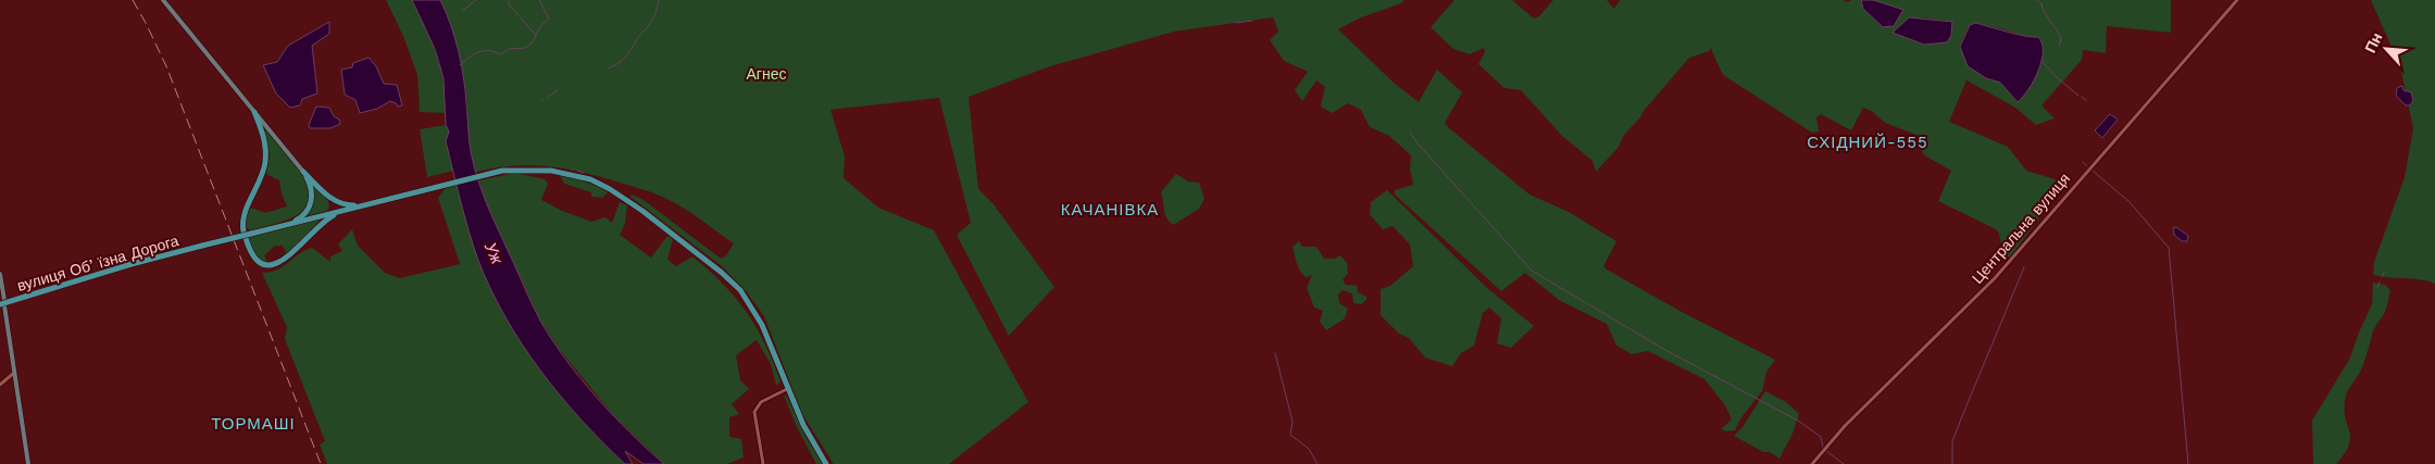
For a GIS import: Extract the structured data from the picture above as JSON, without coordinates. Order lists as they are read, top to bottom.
{
  "streets": {
    "highway": ["вулиця Обʼїзна Дорога"],
    "street": ["Центральна вулиця"]
  },
  "districts": ["СХІДНИЙ-555", "КАЧАНІВКА", "ТОРМАШІ"],
  "water": ["Уж"],
  "parks": ["Агнес"],
  "north": "top left"
}
